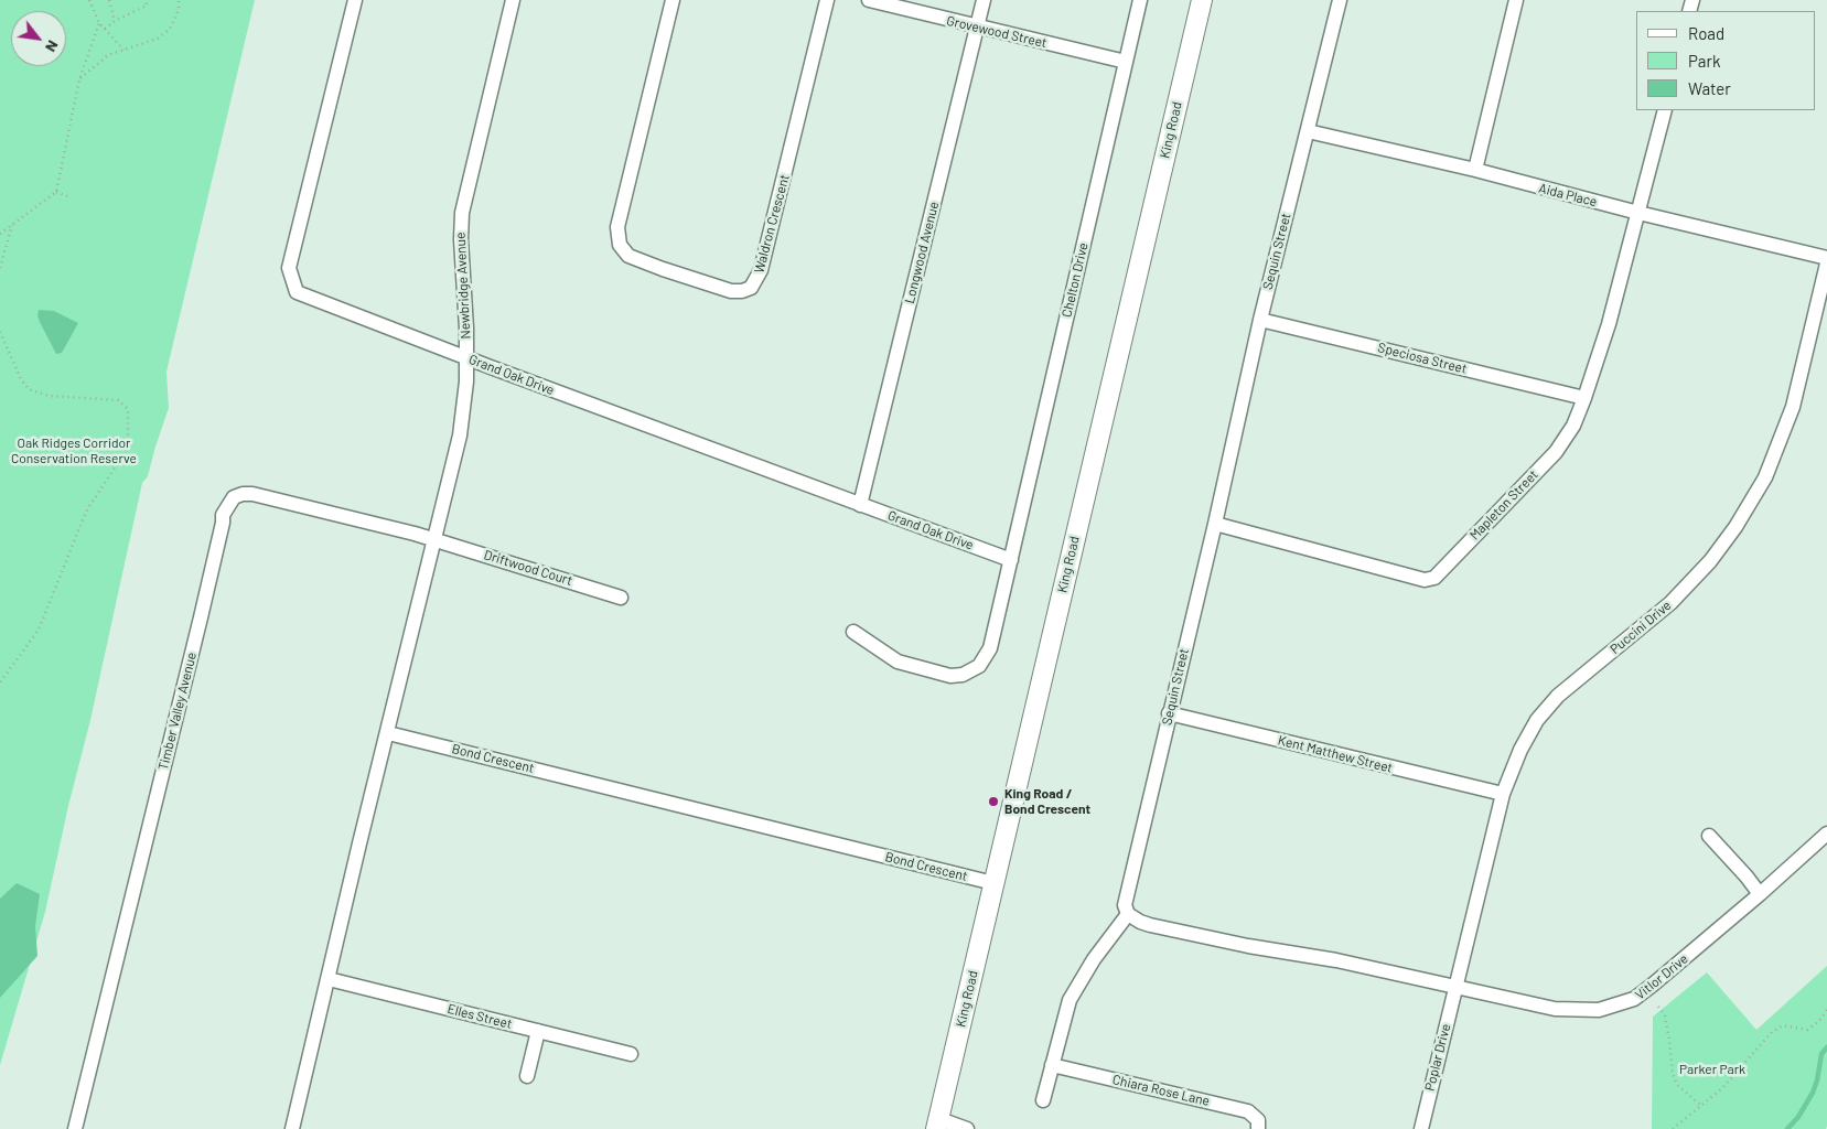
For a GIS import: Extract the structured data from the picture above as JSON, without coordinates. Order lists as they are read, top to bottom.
{
  "streets": {
    "main road": ["King Road"],
    "street": [
      "Grovewood Street",
      "Aida Place",
      "Waldron Crescent",
      "Sequin Street",
      "Longwood Avenue",
      "Chelton Drive",
      "Newbridge Avenue",
      "Speciosa Street",
      "Grand Oak Drive",
      "Mapleton Street",
      "Driftwood Court",
      "Puccini Drive",
      "Timber Valley Avenue",
      "Kent Matthew Street",
      "Bond Crescent",
      "Vitlor Drive",
      "Elles Street",
      "Poplar Drive",
      "Chiara Rose Lane"
    ]
  },
  "crossings": [
    ["Grovewood Street", "Longwood Avenue"],
    ["Grovewood Street", "Chelton Drive"],
    ["King Road", "Bond Crescent"],
    ["Aida Place", "Sequin Street"],
    ["Aida Place", "Mapleton Street"],
    ["Sequin Street", "Speciosa Street"],
    ["Sequin Street", "Mapleton Street"],
    ["Sequin Street", "Kent Matthew Street"],
    ["Longwood Avenue", "Grand Oak Drive"],
    ["Chelton Drive", "Grand Oak Drive"],
    ["Newbridge Avenue", "Grand Oak Drive"],
    ["Newbridge Avenue", "Driftwood Court"],
    ["Newbridge Avenue", "Timber Valley Avenue"],
    ["Newbridge Avenue", "Bond Crescent"],
    ["Speciosa Street", "Mapleton Street"],
    ["Driftwood Court", "Timber Valley Avenue"],
    ["Puccini Drive", "Kent Matthew Street"],
    ["Puccini Drive", "Vitlor Drive"],
    ["Puccini Drive", "Poplar Drive"],
    ["Vitlor Drive", "Poplar Drive"]
  ],
  "parks": ["Oak Ridges Corridor Conservation Reserve", "Parker Park"],
  "places": ["King Road / Bond Crescent"],
  "legend": ["Road", "Park", "Water"],
  "north": "bottom right"
}
